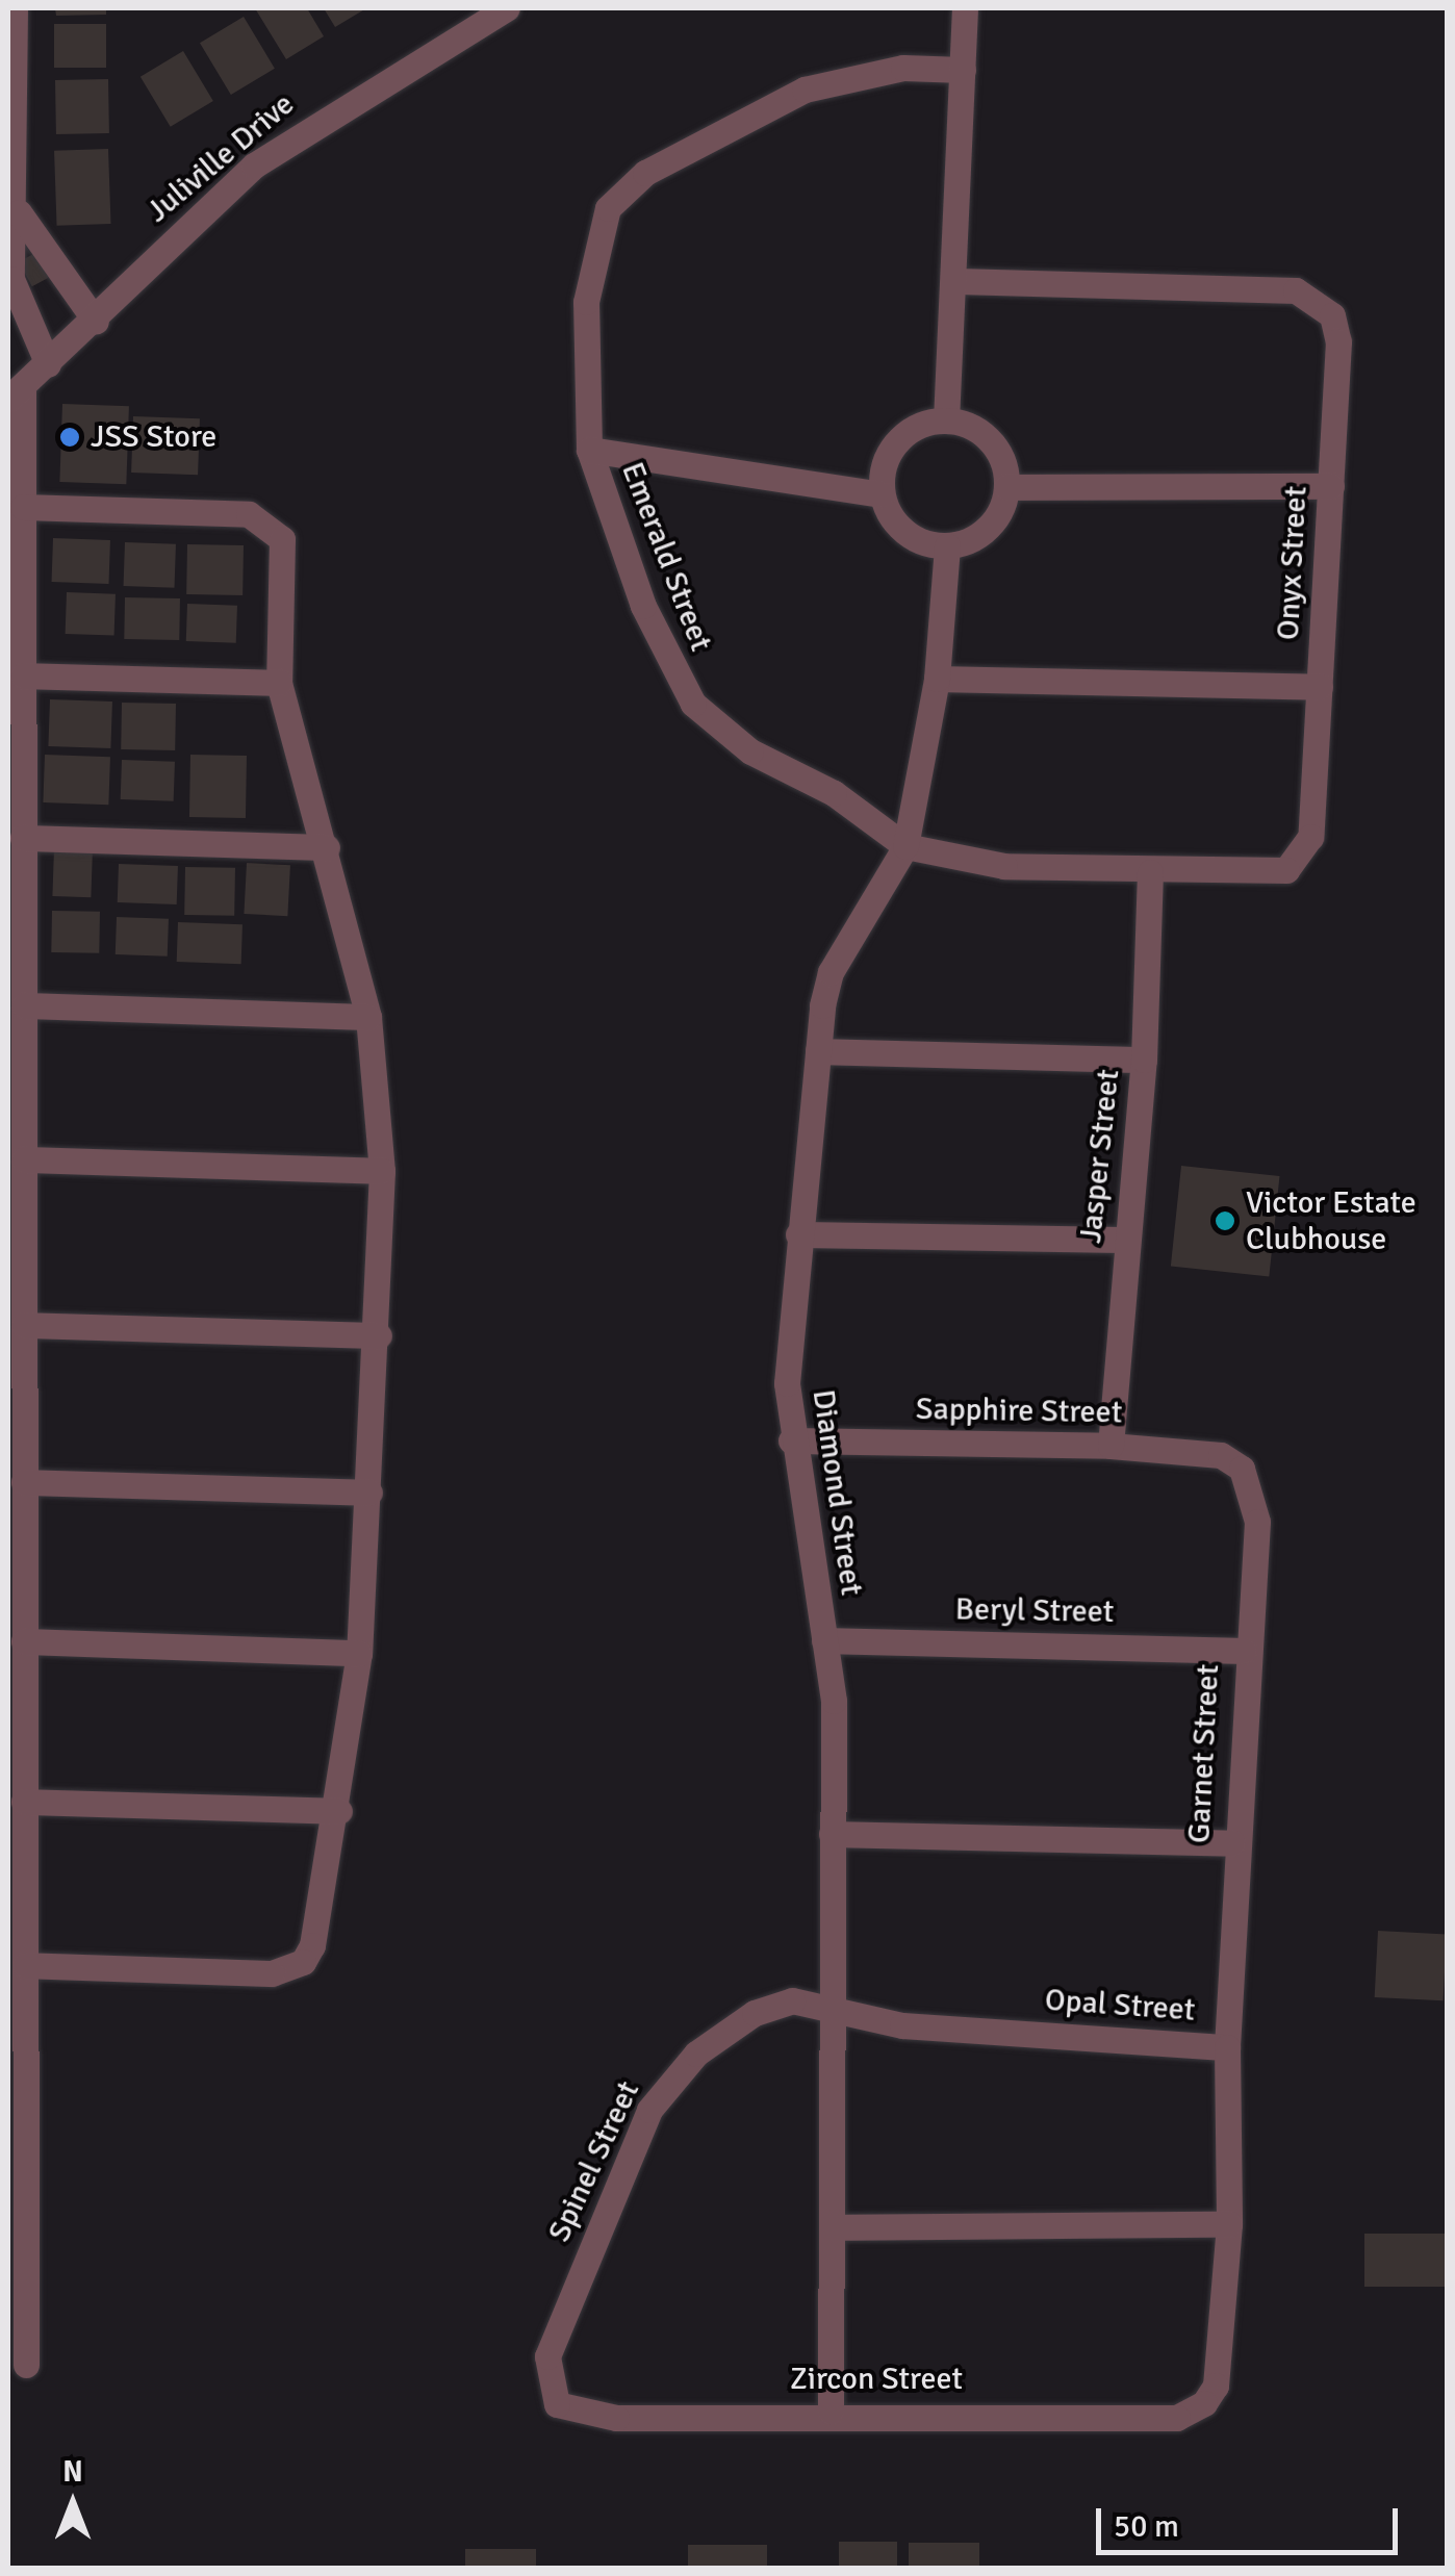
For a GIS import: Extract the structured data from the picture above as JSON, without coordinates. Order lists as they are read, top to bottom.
{
  "streets": {
    "street": [
      "Juliville Drive",
      "Emerald Street",
      "Onyx Street",
      "Jasper Street",
      "Sapphire Street",
      "Diamond Street",
      "Beryl Street",
      "Garnet Street",
      "Opal Street",
      "Spinel Street",
      "Zircon Street"
    ]
  },
  "crossings": [
    ["Emerald Street", "Onyx Street"],
    ["Emerald Street", "Jasper Street"],
    ["Emerald Street", "Diamond Street"],
    ["Jasper Street", "Sapphire Street"],
    ["Sapphire Street", "Diamond Street"],
    ["Sapphire Street", "Garnet Street"],
    ["Diamond Street", "Beryl Street"],
    ["Diamond Street", "Opal Street"],
    ["Diamond Street", "Spinel Street"],
    ["Diamond Street", "Zircon Street"],
    ["Beryl Street", "Garnet Street"],
    ["Garnet Street", "Opal Street"],
    ["Opal Street", "Spinel Street"],
    ["Opal Street", "Zircon Street"],
    ["Spinel Street", "Zircon Street"]
  ],
  "places": ["JSS Store", "Victor Estate Clubhouse"],
  "scale_bar": "50 m",
  "north": "top"
}
